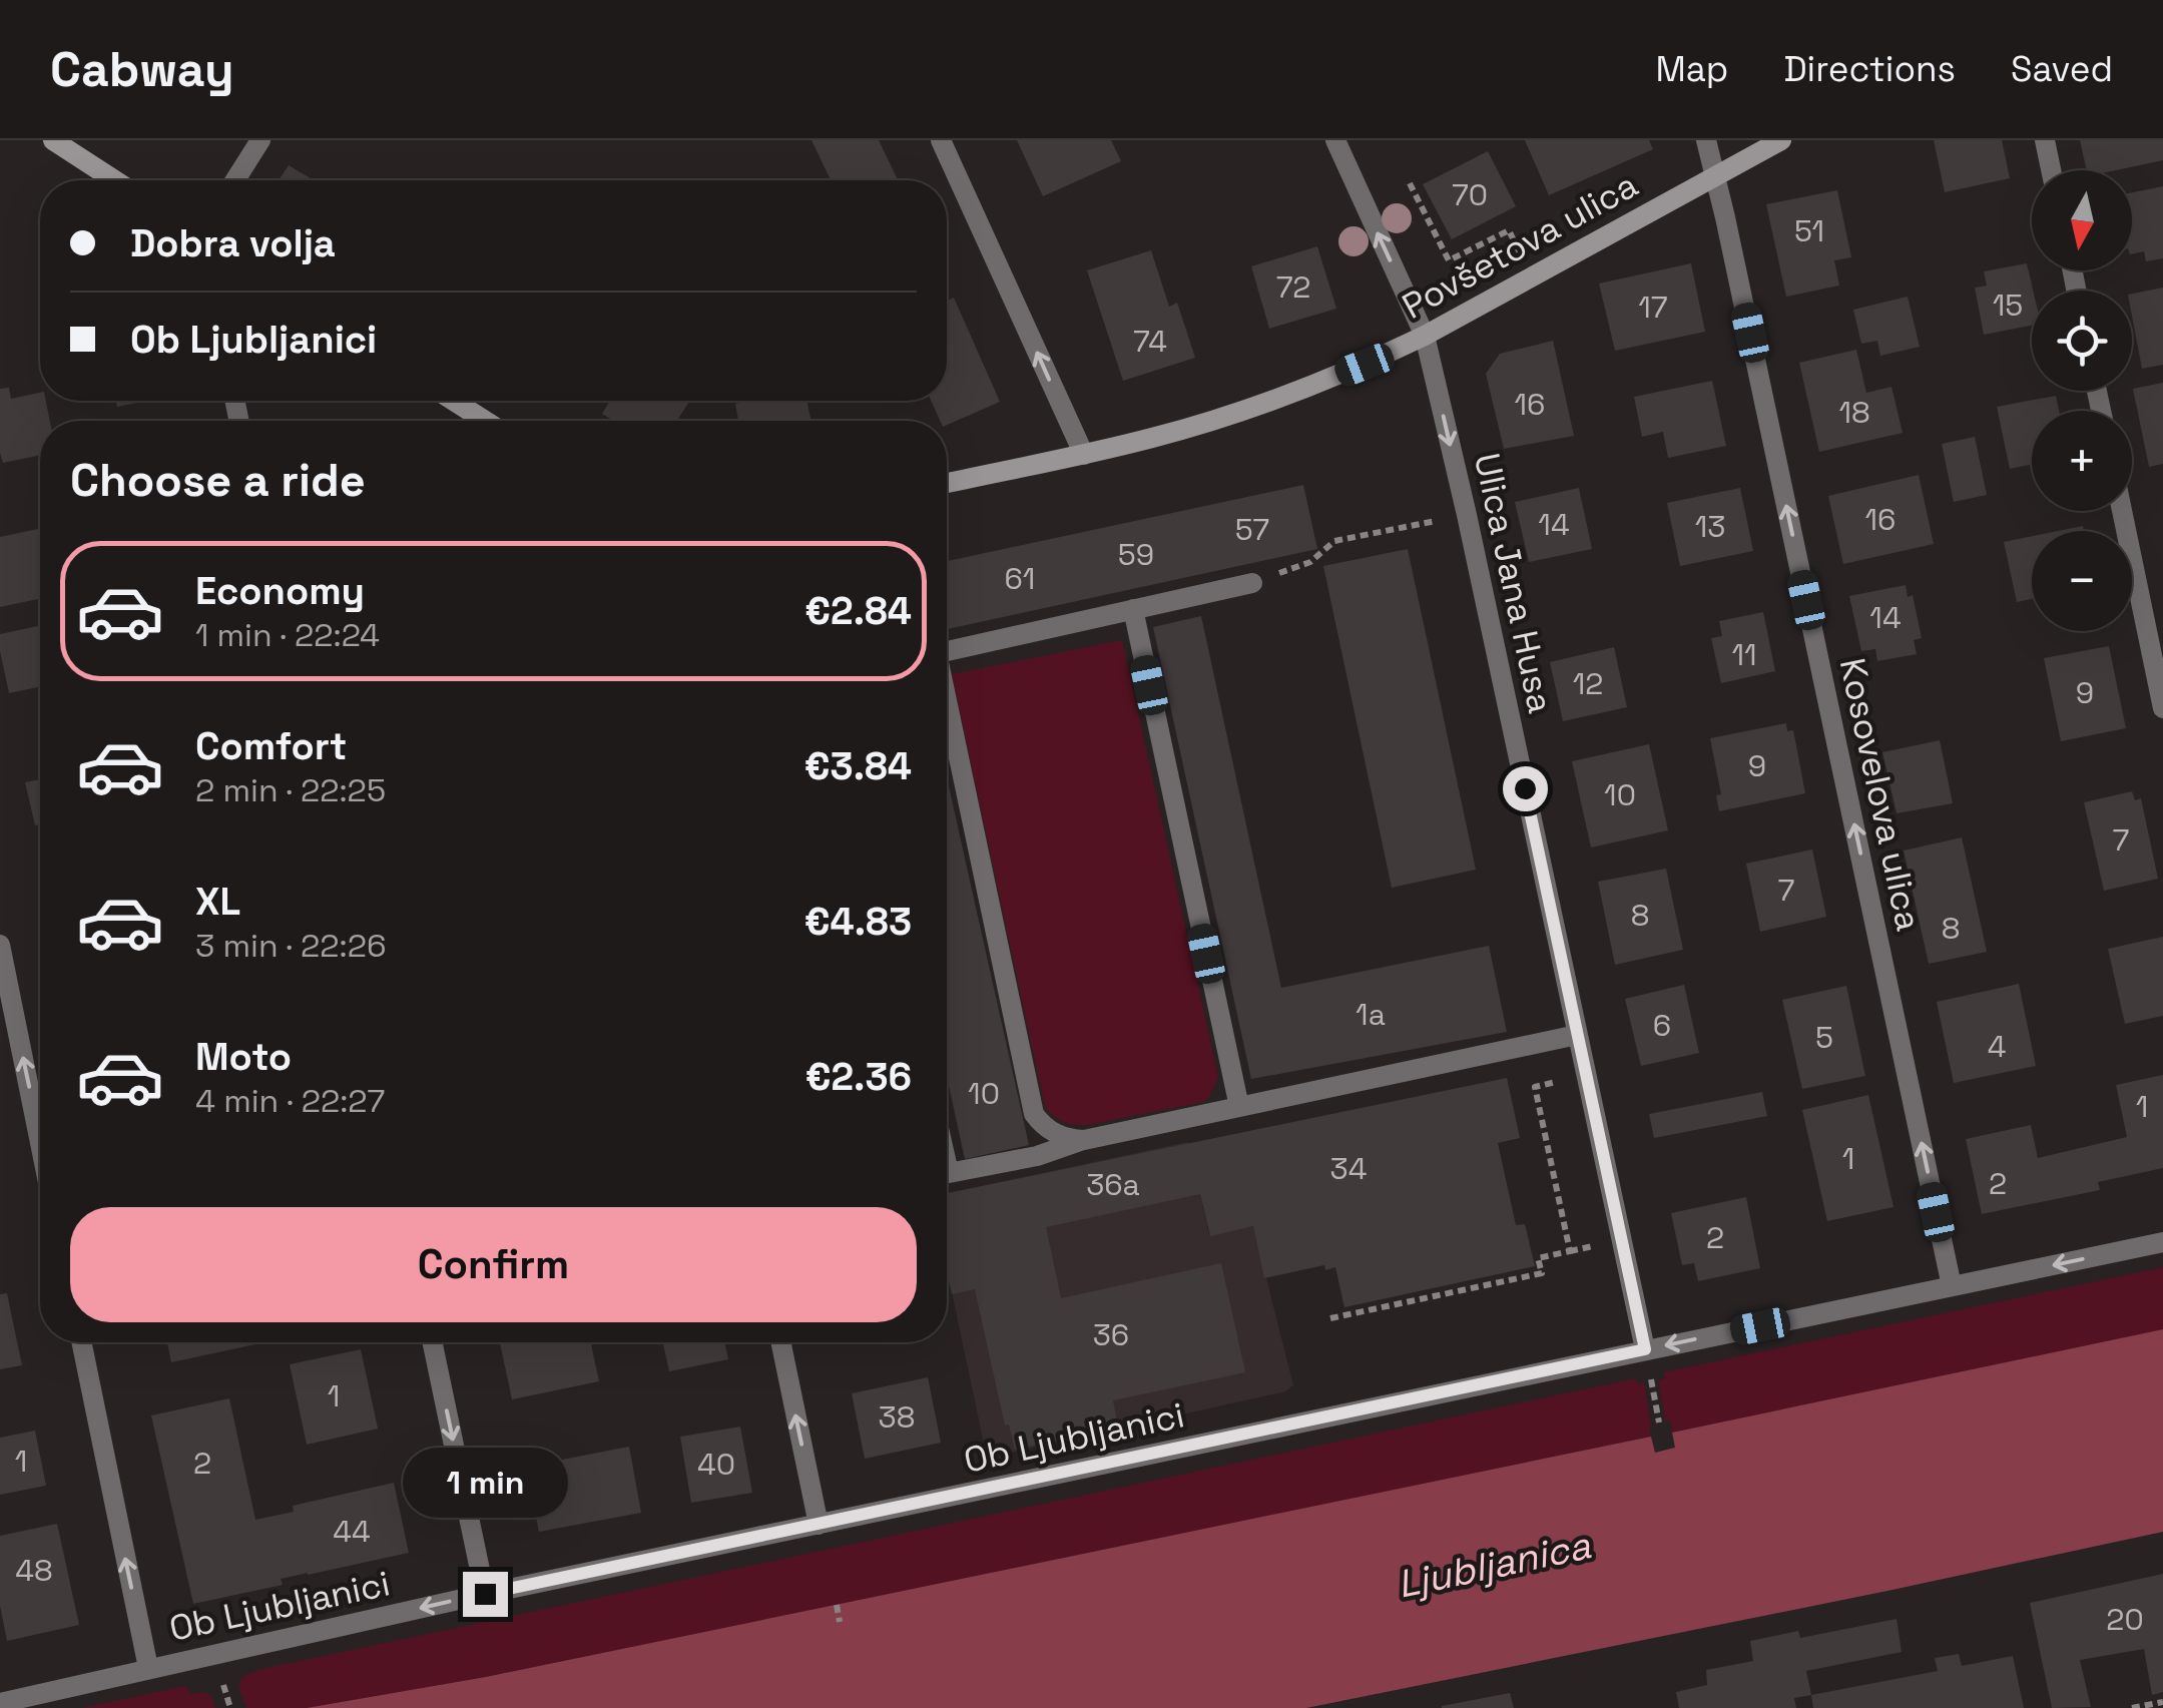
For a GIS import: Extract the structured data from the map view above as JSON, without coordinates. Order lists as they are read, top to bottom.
{
  "streets": {
    "street": [
      "Povšetova ulica",
      "Ulica Jana Husa",
      "Kosovelova ulica",
      "Ob Ljubljanici"
    ]
  },
  "crossings": [
    ["Povšetova ulica", "Ulica Jana Husa"],
    ["Povšetova ulica", "Kosovelova ulica"],
    ["Ulica Jana Husa", "Ob Ljubljanici"],
    ["Kosovelova ulica", "Ob Ljubljanici"]
  ],
  "one_way": ["Kosovelova ulica", "Ob Ljubljanici"],
  "water": ["Ljubljanica"],
  "house_numbers": [
    "70",
    "51",
    "72",
    "15",
    "17",
    "74",
    "16",
    "18",
    "16",
    "14",
    "13",
    "57",
    "59",
    "61",
    "14",
    "11",
    "12",
    "9",
    "9",
    "10",
    "7",
    "7",
    "8",
    "8",
    "1a",
    "6",
    "5",
    "4",
    "10",
    "1",
    "1",
    "34",
    "2",
    "36a",
    "2",
    "36",
    "1",
    "38",
    "1",
    "2",
    "40",
    "44",
    "48",
    "20"
  ],
  "north": "bottom",
  "page": {
    "header": "Cabway",
    "nav": ["Map", "Directions", "Saved"],
    "map_buttons": ["+", "−"],
    "banner": ["Dobra volja", "Ob Ljubljanici"],
    "heading": "Choose a ride",
    "list": [
      {
        "name": "Economy",
        "note": "1 min · 22:24",
        "value": "€2.84"
      },
      {
        "name": "Comfort",
        "note": "2 min · 22:25",
        "value": "€3.84"
      },
      {
        "name": "XL",
        "note": "3 min · 22:26",
        "value": "€4.83"
      },
      {
        "name": "Moto",
        "note": "4 min · 22:27",
        "value": "€2.36"
      }
    ],
    "buttons": "Confirm",
    "bubble": "1 min"
  }
}
